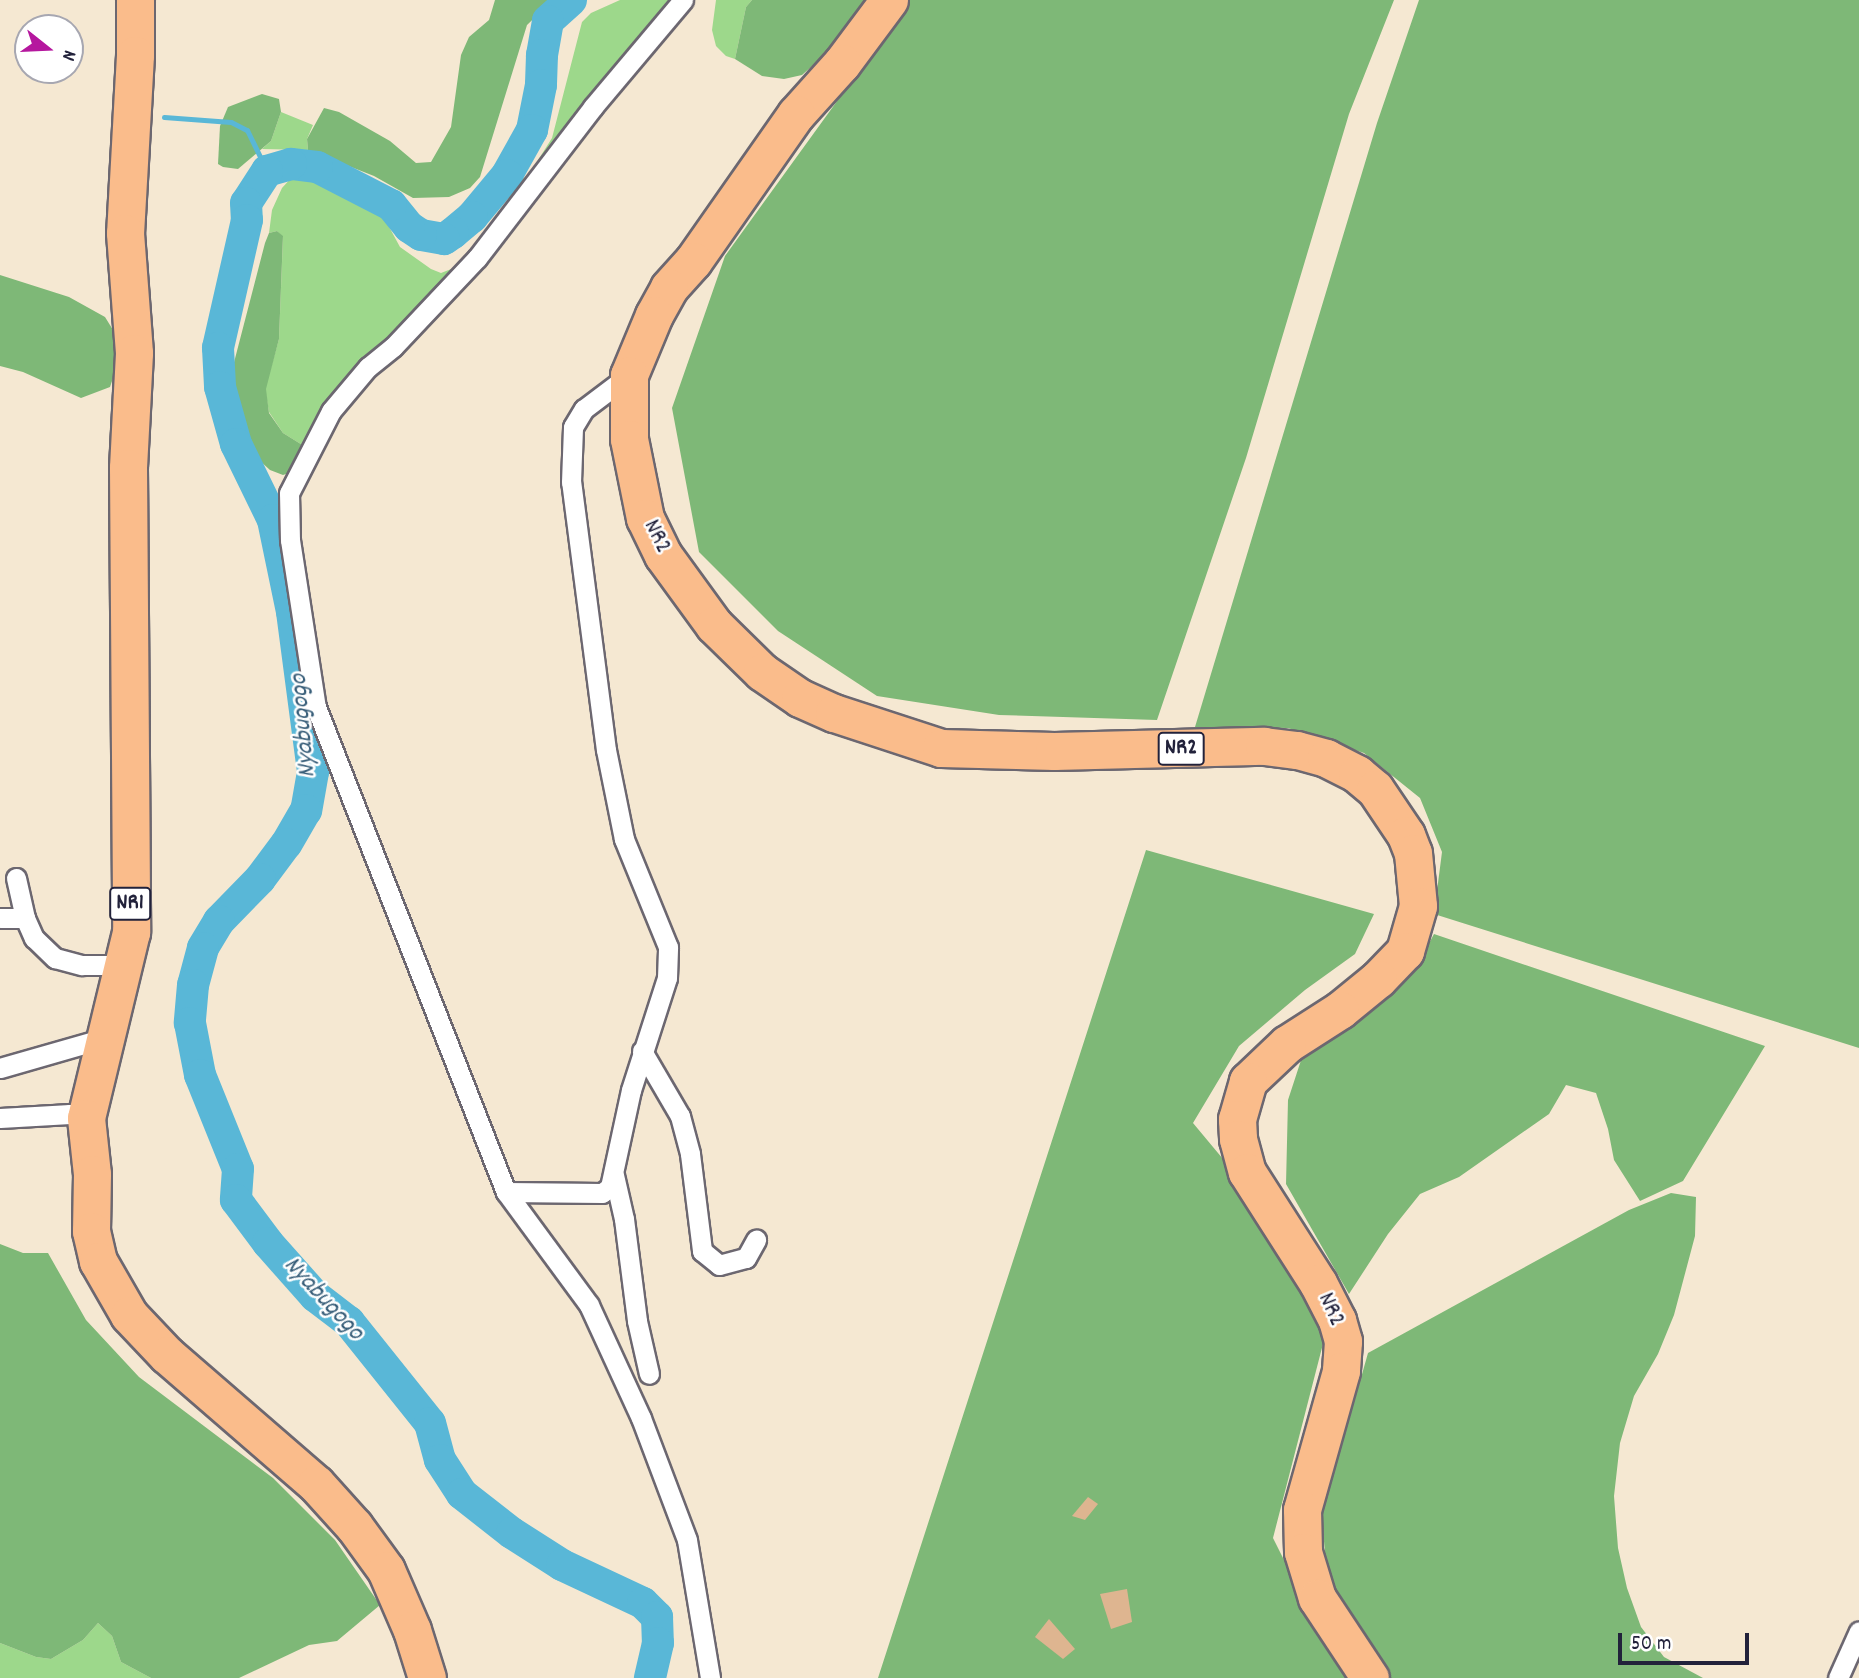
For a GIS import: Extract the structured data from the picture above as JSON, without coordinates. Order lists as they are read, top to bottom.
{
  "streets": {
    "highway": ["NR2", "NR1"]
  },
  "water": ["Nyabugogo"],
  "scale_bar": "50 m",
  "north": "right"
}
